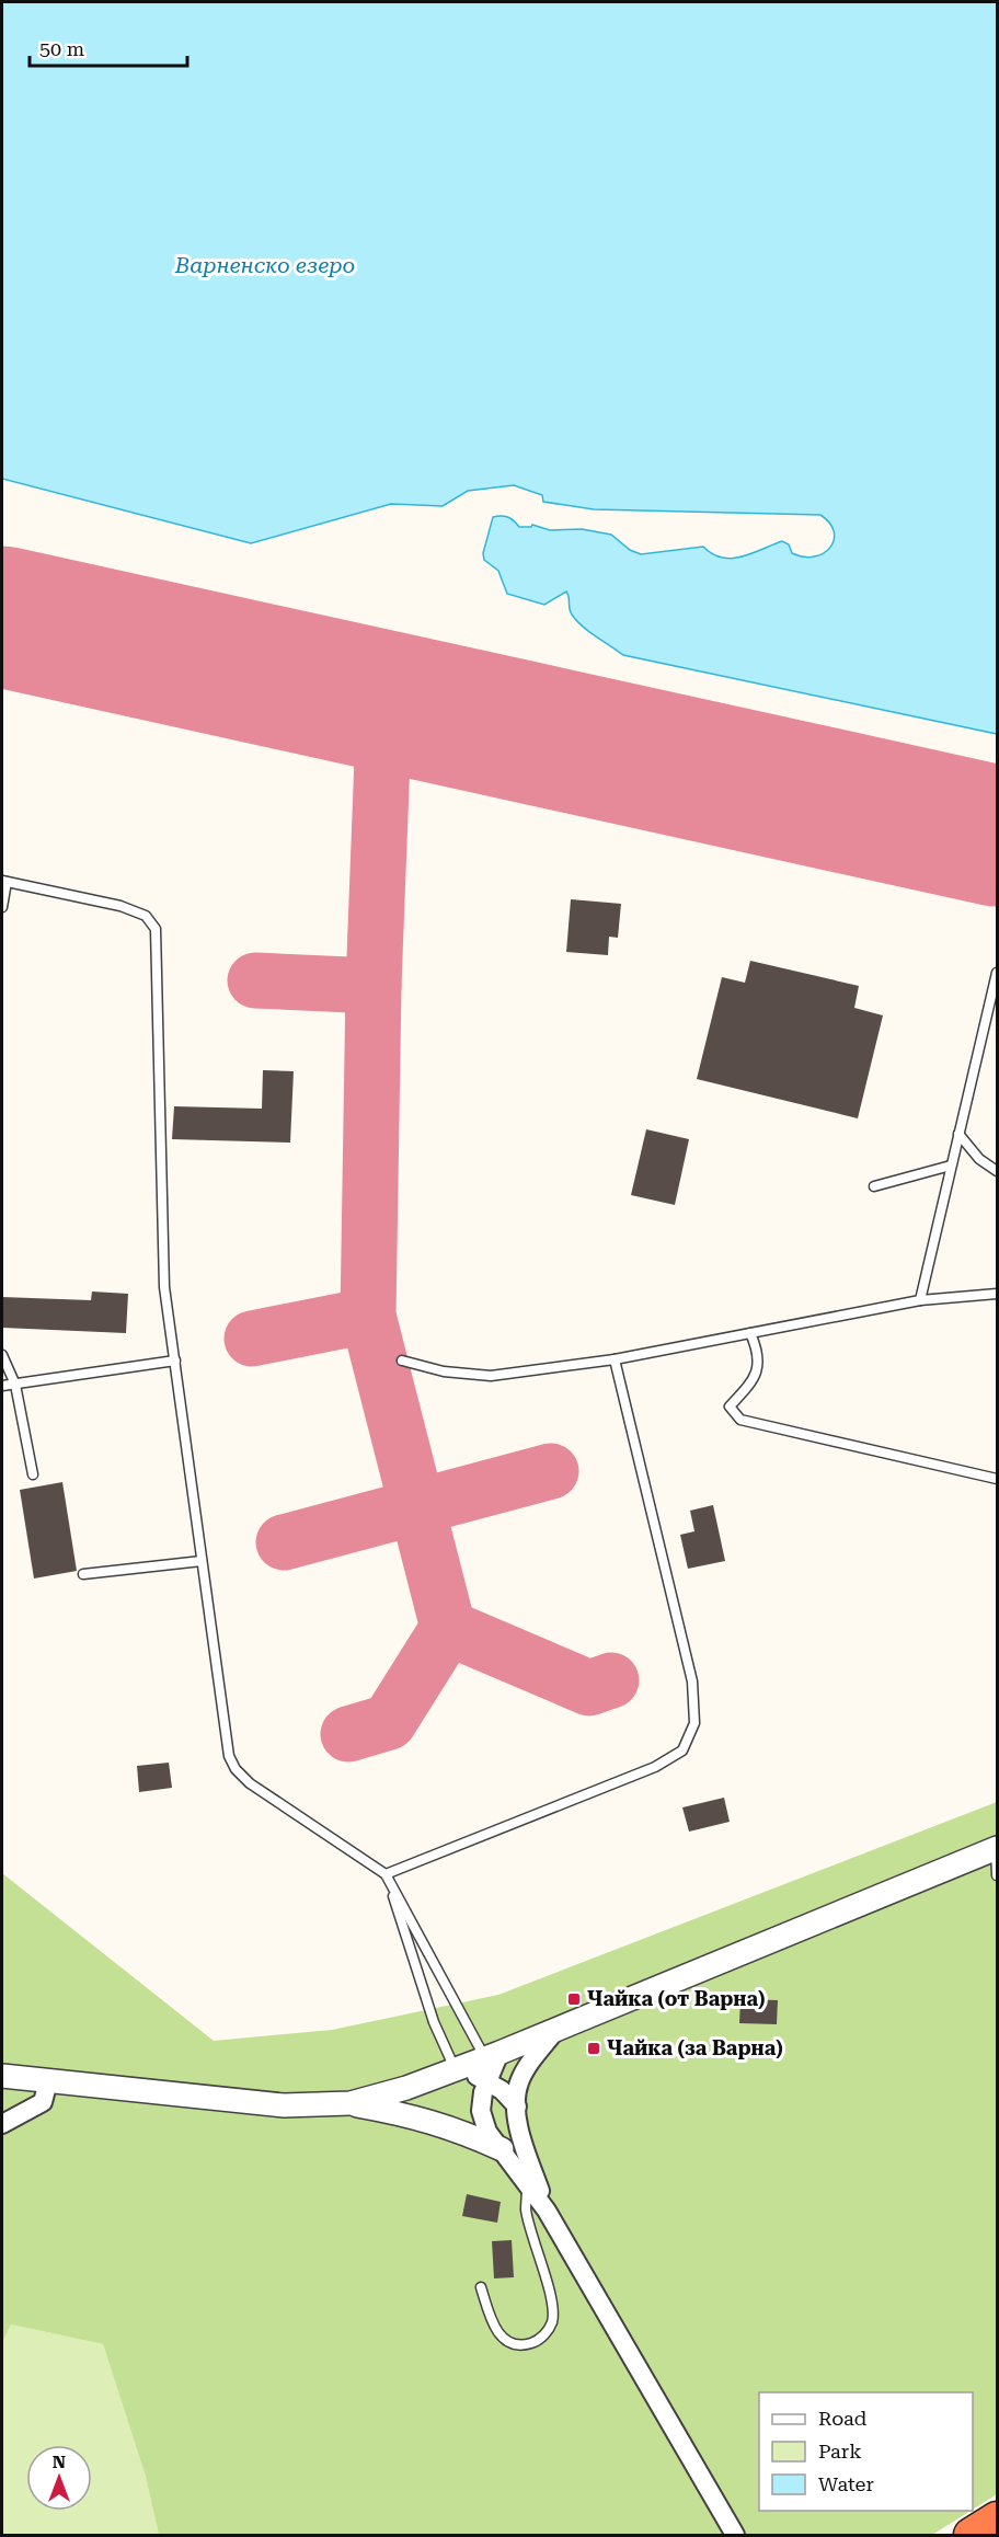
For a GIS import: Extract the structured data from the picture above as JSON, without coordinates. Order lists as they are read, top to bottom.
{
  "water": ["Варненско езеро"],
  "places": {
    "transit": ["Чайка (от Варна)", "Чайка (за Варна)"]
  },
  "legend": ["Road", "Park", "Water"],
  "scale_bar": "50 m",
  "north": "top"
}
